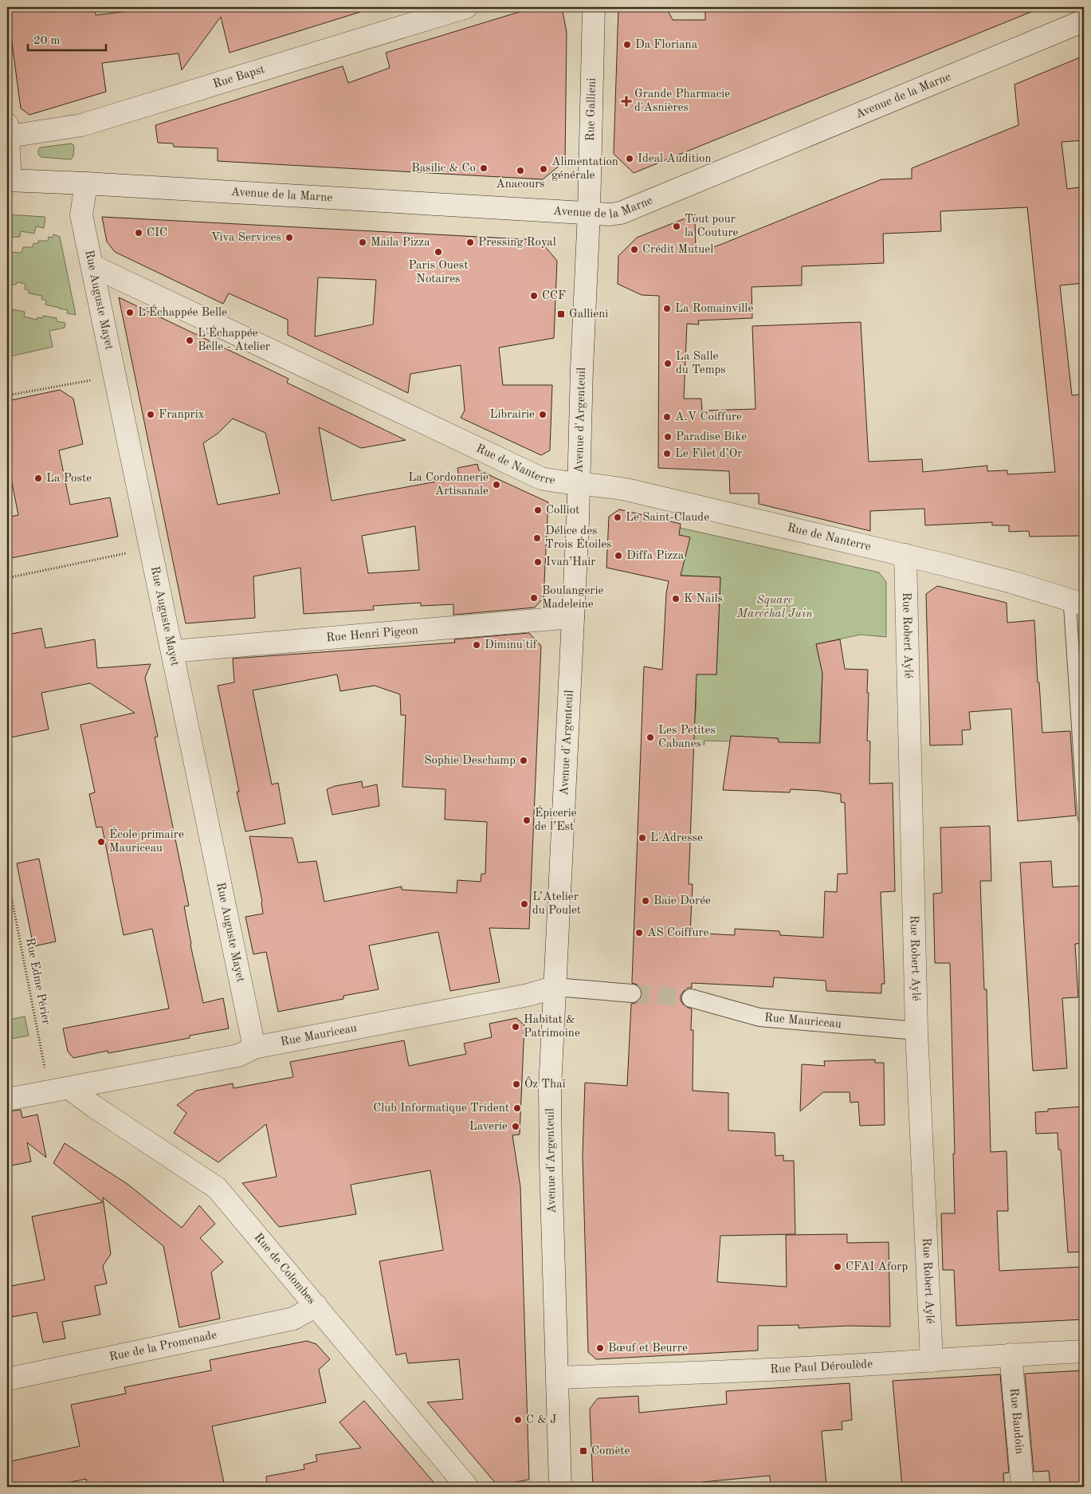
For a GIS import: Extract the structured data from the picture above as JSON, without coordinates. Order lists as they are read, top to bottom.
{
  "streets": {
    "street": [
      "Rue Bapst",
      "Avenue de la Marne",
      "Rue Gallieni",
      "Rue Auguste Mayet",
      "Avenue d'Argenteuil",
      "Rue de Nanterre",
      "Rue Henri Pigeon",
      "Rue Robert Aylé",
      "Rue Mauriceau",
      "Rue de Colombes",
      "Rue de la Promenade",
      "Rue Paul Déroulède",
      "Rue Baudoin"
    ],
    "path": ["Rue Edme Périer"]
  },
  "crossings": [
    ["Avenue de la Marne", "Rue Gallieni"],
    ["Avenue de la Marne", "Rue Auguste Mayet"],
    ["Avenue de la Marne", "Avenue d'Argenteuil"],
    ["Rue Gallieni", "Avenue d'Argenteuil"],
    ["Rue Auguste Mayet", "Rue de Nanterre"],
    ["Rue Auguste Mayet", "Rue Henri Pigeon"],
    ["Rue Auguste Mayet", "Rue Mauriceau"],
    ["Avenue d'Argenteuil", "Rue de Nanterre"],
    ["Avenue d'Argenteuil", "Rue Henri Pigeon"],
    ["Avenue d'Argenteuil", "Rue Mauriceau"],
    ["Avenue d'Argenteuil", "Rue Paul Déroulède"],
    ["Rue de Nanterre", "Rue Robert Aylé"],
    ["Rue Robert Aylé", "Rue Mauriceau"],
    ["Rue Robert Aylé", "Rue Paul Déroulède"],
    ["Rue Edme Périer", "Rue Mauriceau"],
    ["Rue Edme Périer", "Rue de Colombes"],
    ["Rue Mauriceau", "Rue de Colombes"],
    ["Rue de Colombes", "Rue de la Promenade"],
    ["Rue Paul Déroulède", "Rue Baudoin"]
  ],
  "parks": ["Square Maréchal Juin"],
  "places": {
    "other": [
      "Da Floriana",
      "Ideal Audition",
      "Basilic & Co",
      "Alimentation générale",
      "Anacours",
      "Tout pour la Couture",
      "CIC",
      "Viva Services",
      "Maila Pizza",
      "Pressing Royal",
      "Crédit Mutuel",
      "Paris Ouest Notaires",
      "CCF",
      "La Romainville",
      "L'Échappée Belle",
      "L'Échappée Belle - Atelier",
      "La Salle du Temps",
      "Franprix",
      "Librairie",
      "A.V Coiffure",
      "Paradise Bike",
      "Le Filet d’Or",
      "La Poste",
      "La Cordonnerie Artisanale",
      "Colliot",
      "Le Saint-Claude",
      "Délice des Trois Étoiles",
      "Diffa Pizza",
      "Ivan’Hair",
      "Boulangerie Madeleine",
      "K Nails",
      "Diminu'tif",
      "Les Petites Cabanes",
      "Sophie Deschamp",
      "Épicerie de l’Est",
      "L'Adresse",
      "École primaire Mauriceau",
      "Baie Dorée",
      "L’Atelier du Poulet",
      "AS Coiffure",
      "Habitat & Patrimoine",
      "Ôz Thaï",
      "Club Informatique Trident",
      "Laverie",
      "CFAI Aforp",
      "Bœuf et Beurre",
      "C & J"
    ],
    "health": ["Grande Pharmacie d'Asnières"],
    "transit": ["Gallieni", "Comète"]
  },
  "scale_bar": "20 m"
}
